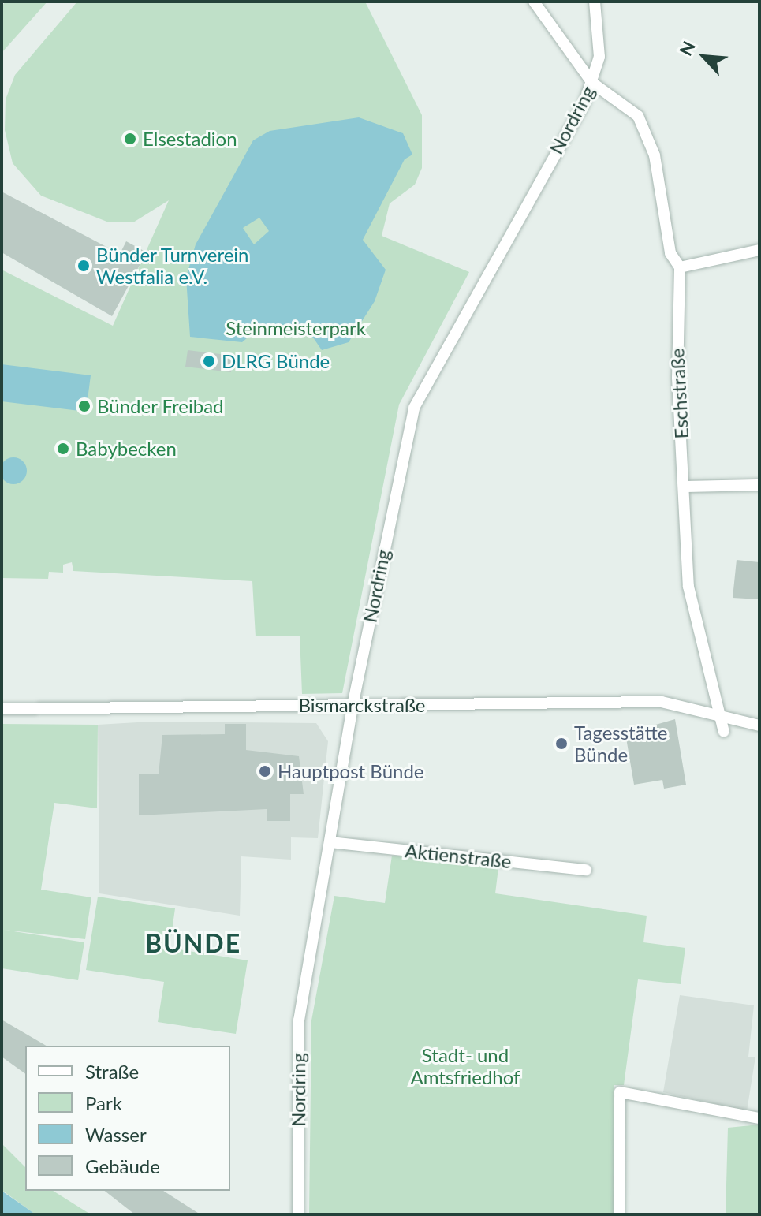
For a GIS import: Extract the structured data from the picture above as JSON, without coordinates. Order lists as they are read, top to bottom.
{
  "streets": {
    "street": [
      "Nordring",
      "Eschstraße",
      "Bismarckstraße",
      "Aktienstraße"
    ]
  },
  "crossings": [
    ["Nordring", "Eschstraße"],
    ["Nordring", "Bismarckstraße"],
    ["Nordring", "Aktienstraße"],
    ["Eschstraße", "Bismarckstraße"]
  ],
  "districts": ["BÜNDE"],
  "parks": ["Steinmeisterpark", "Stadt- und Amtsfriedhof"],
  "places": [
    "Elsestadion",
    "Bünder Turnverein Westfalia e.V.",
    "DLRG Bünde",
    "Bünder Freibad",
    "Babybecken",
    "Tagesstätte Bünde",
    "Hauptpost Bünde"
  ],
  "legend": [
    "Straße",
    "Park",
    "Wasser",
    "Gebäude"
  ],
  "north": "top left"
}
